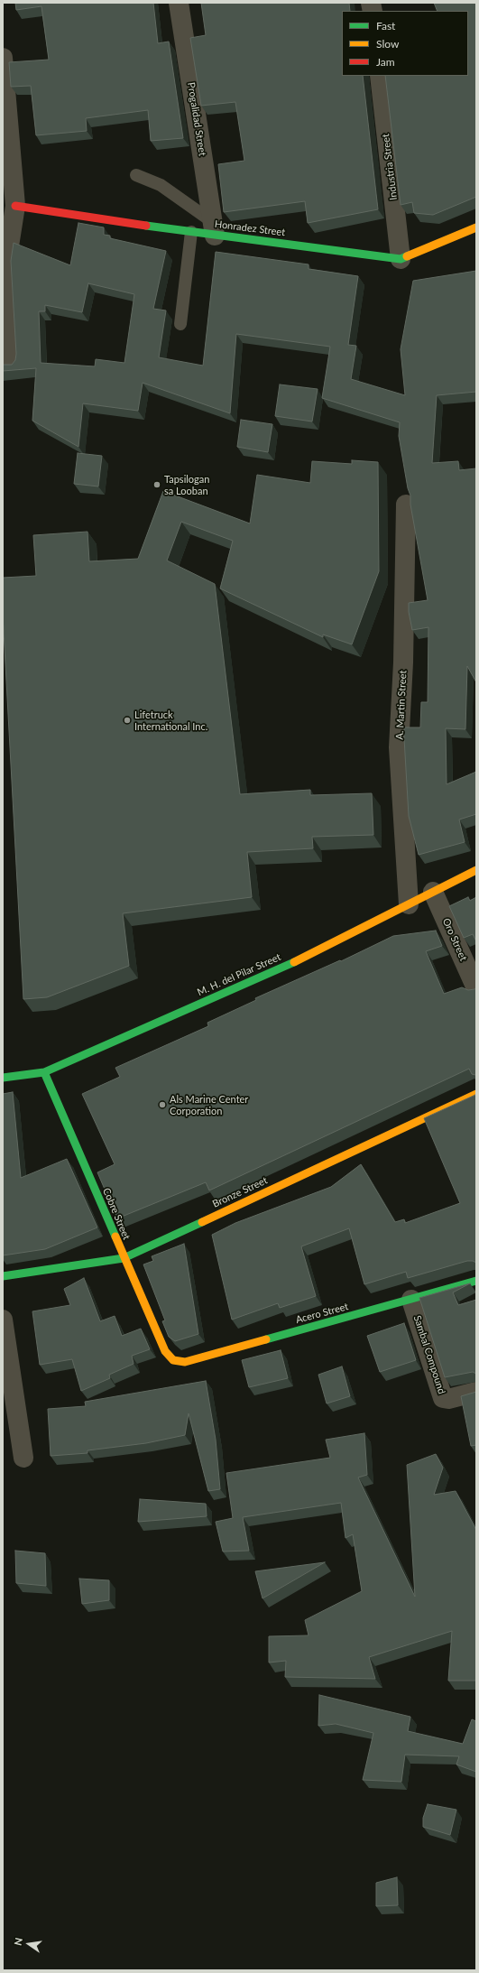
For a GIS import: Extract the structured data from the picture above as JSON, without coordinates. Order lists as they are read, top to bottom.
{
  "streets": {
    "street": [
      "Progalidad Street",
      "Industria Street",
      "Honradez Street",
      "A. Martin Street",
      "Oro Street",
      "M. H. del Pilar Street",
      "Bronze Street",
      "Cobre Street",
      "Acero Street",
      "Sambal Compound"
    ]
  },
  "crossings": [
    ["Progalidad Street", "Honradez Street"],
    ["Industria Street", "Honradez Street"],
    ["A. Martin Street", "M. H. del Pilar Street"],
    ["Oro Street", "M. H. del Pilar Street"],
    ["M. H. del Pilar Street", "Cobre Street"],
    ["Bronze Street", "Cobre Street"],
    ["Cobre Street", "Acero Street"],
    ["Acero Street", "Sambal Compound"]
  ],
  "places": ["Tapsilogan sa Looban", "Lifetruck International Inc.", "Als Marine Center Corporation"],
  "legend": ["Fast", "Slow", "Jam"],
  "north": "left"
}
